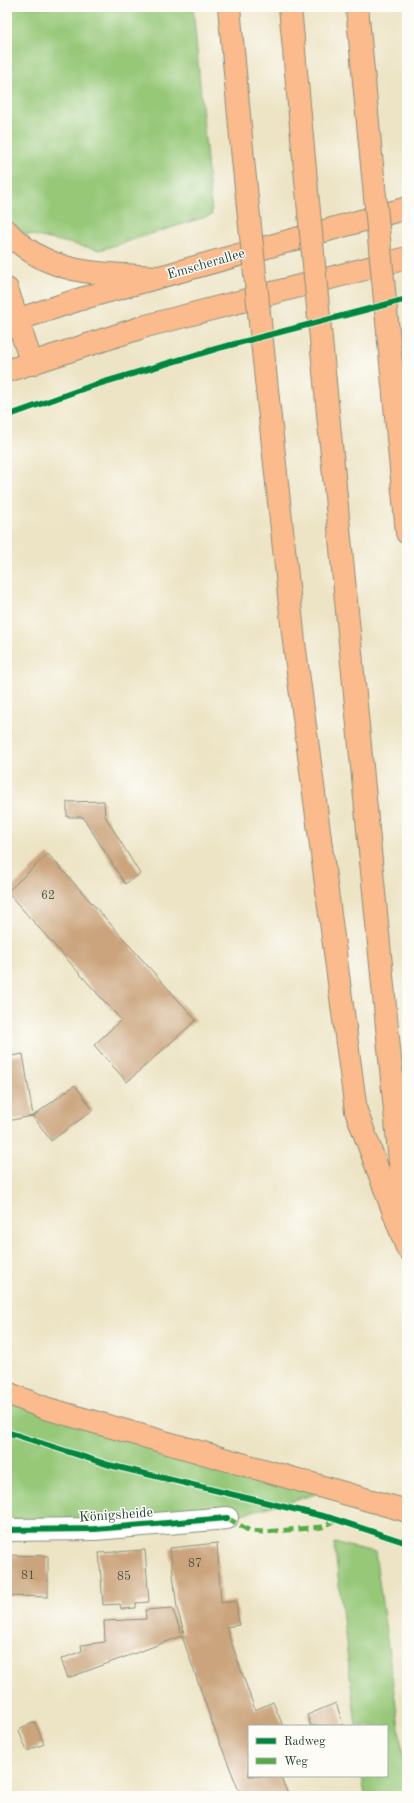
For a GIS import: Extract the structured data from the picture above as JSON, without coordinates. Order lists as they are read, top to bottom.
{
  "streets": {
    "main road": ["Emscherallee"],
    "street": ["Königsheide"]
  },
  "house_numbers": [
    "62",
    "87",
    "81",
    "85"
  ],
  "legend": ["Radweg", "Weg"]
}
